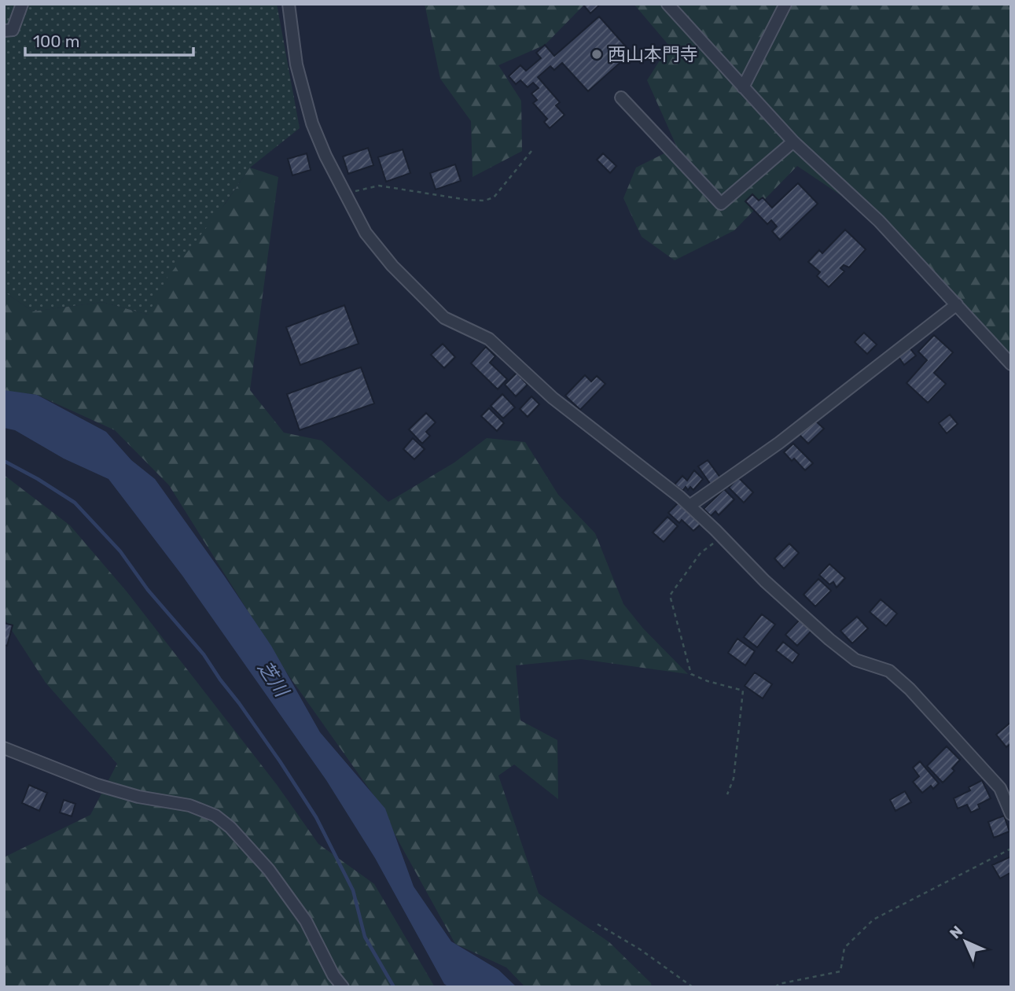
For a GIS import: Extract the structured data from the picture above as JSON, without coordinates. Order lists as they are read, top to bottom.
{
  "water": ["芝川"],
  "places": ["西山本門寺"],
  "scale_bar": "100 m",
  "north": "top left"
}
